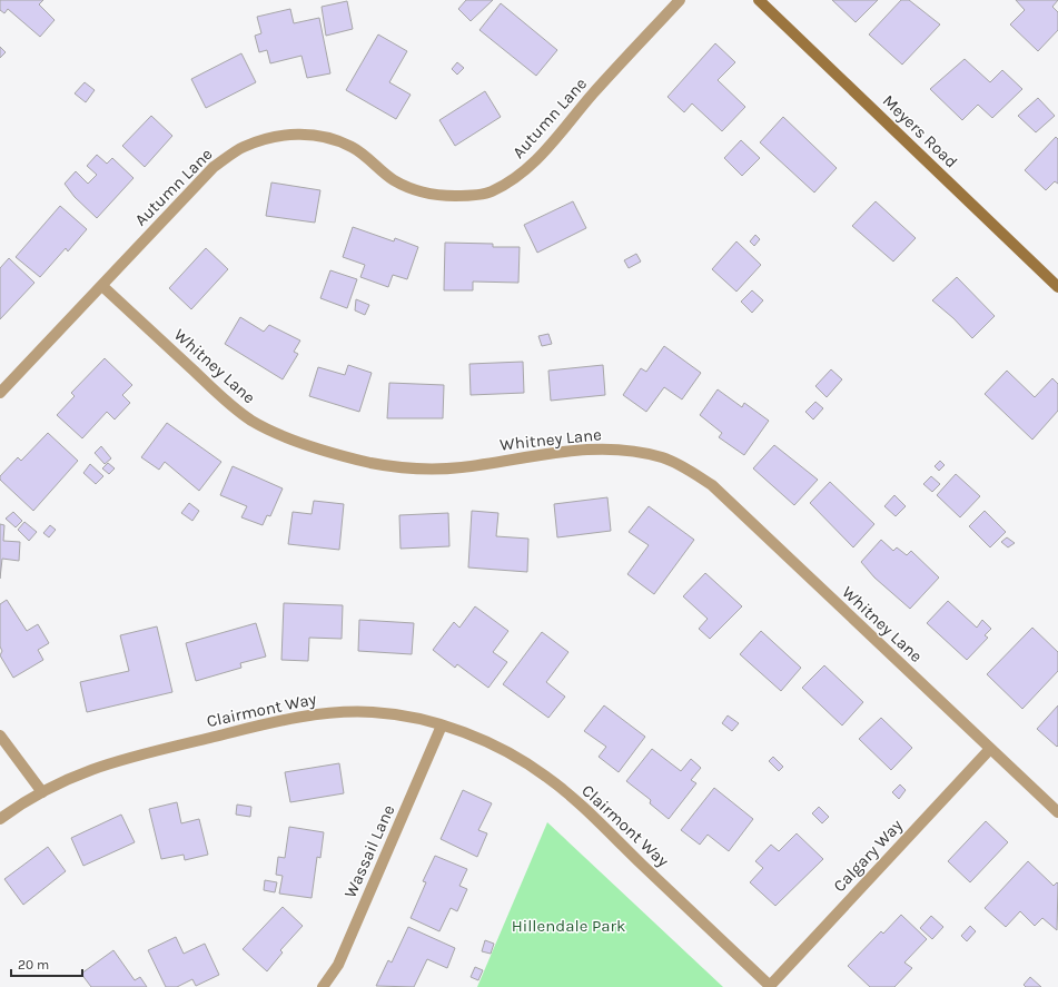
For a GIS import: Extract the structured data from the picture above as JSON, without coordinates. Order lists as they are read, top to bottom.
{
  "streets": {
    "main road": ["Meyers Road"],
    "street": [
      "Autumn Lane",
      "Whitney Lane",
      "Clairmont Way",
      "Wassail Lane",
      "Calgary Way"
    ]
  },
  "crossings": [
    ["Autumn Lane", "Whitney Lane"],
    ["Whitney Lane", "Calgary Way"],
    ["Clairmont Way", "Wassail Lane"],
    ["Clairmont Way", "Calgary Way"]
  ],
  "parks": ["Hillendale Park"],
  "scale_bar": "20 m"
}
